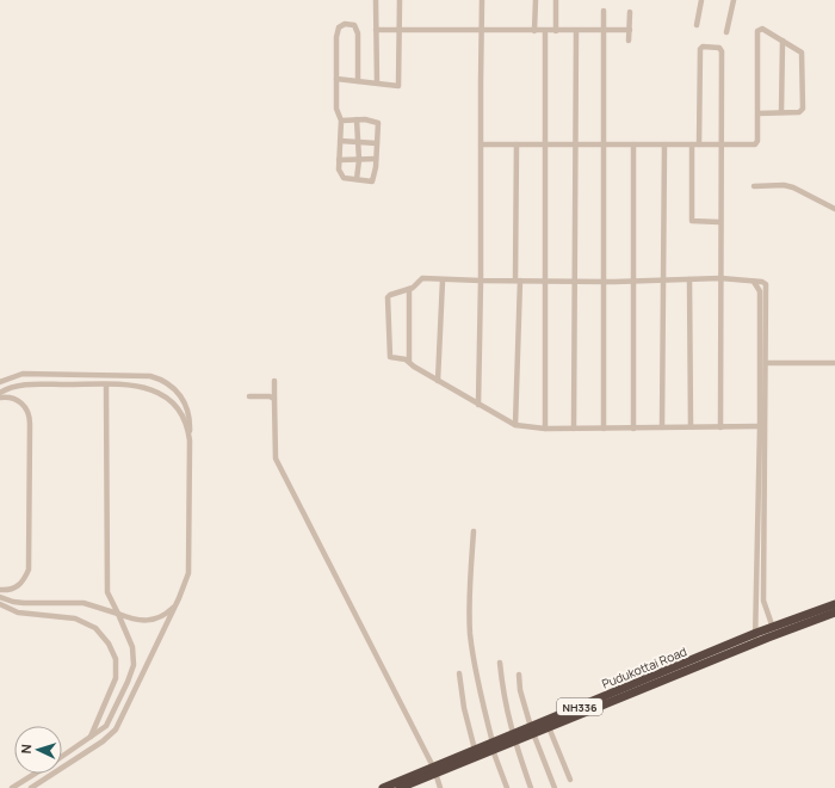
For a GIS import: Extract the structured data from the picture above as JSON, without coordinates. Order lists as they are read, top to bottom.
{
  "streets": {
    "highway": ["Pudukottai Road", "NH336"]
  },
  "north": "left"
}
